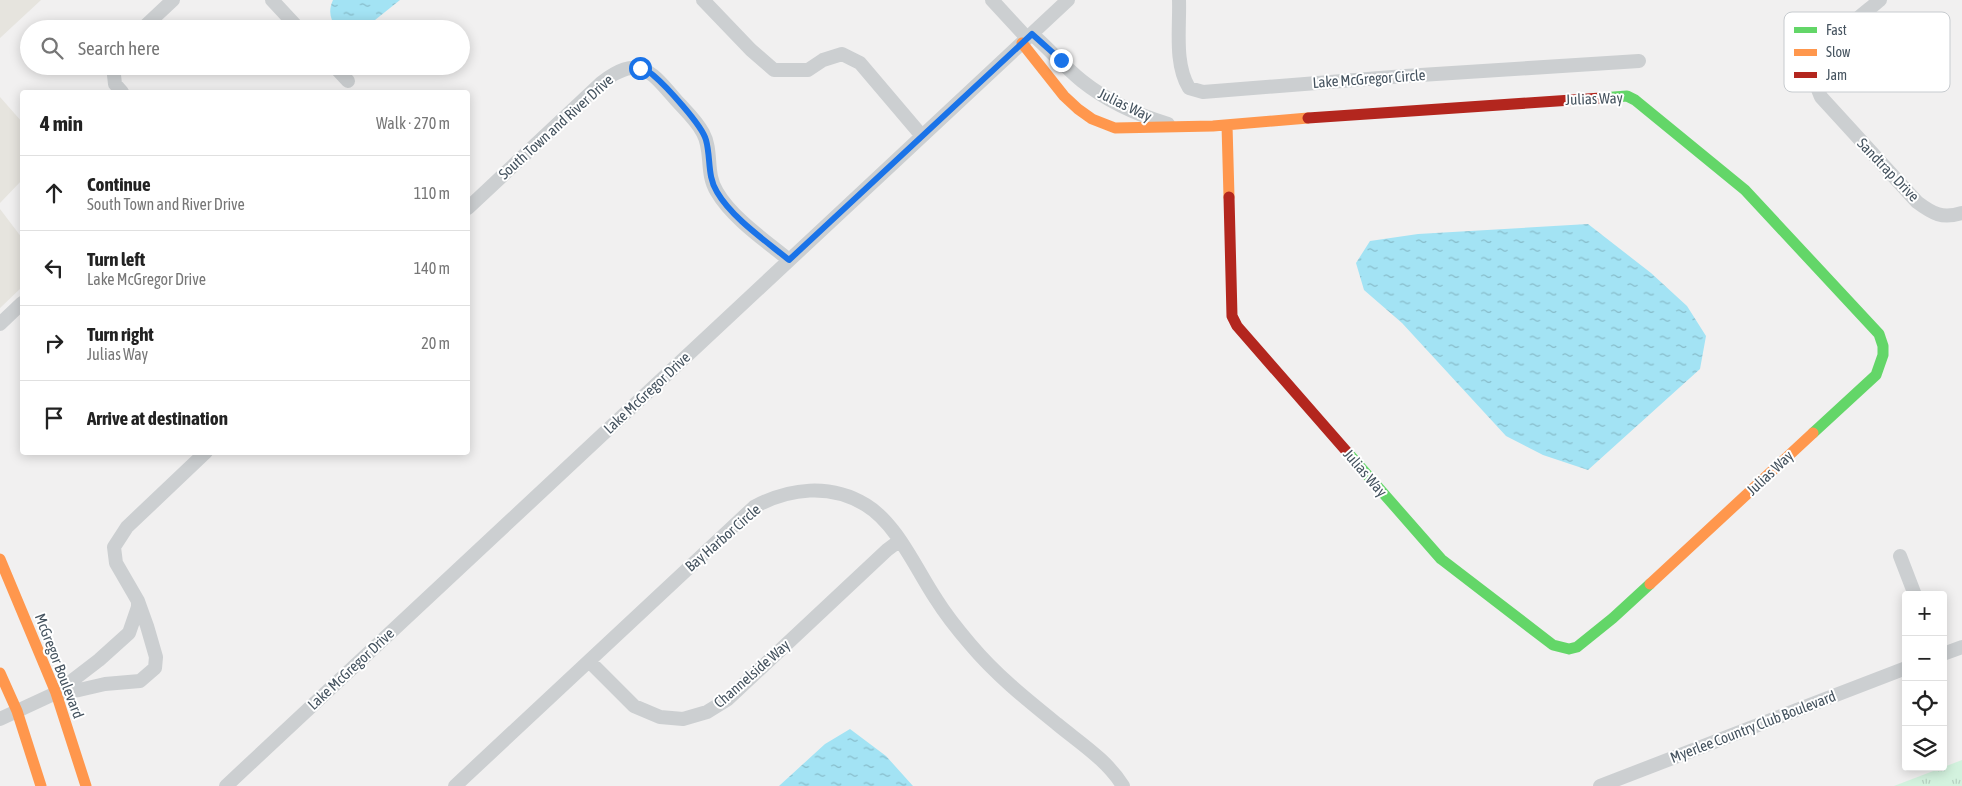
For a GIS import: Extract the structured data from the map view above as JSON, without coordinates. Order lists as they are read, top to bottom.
{
  "streets": {
    "street": [
      "Lake McGregor Circle",
      "Julias Way",
      "South Town and River Drive",
      "Sandtrap Drive",
      "Lake McGregor Drive",
      "Bay Harbor Circle",
      "McGregor Boulevard",
      "Channelside Way",
      "Myerlee Country Club Boulevard"
    ]
  },
  "crossings": [
    ["Julias Way", "Lake McGregor Drive"],
    ["South Town and River Drive", "Lake McGregor Drive"],
    ["Bay Harbor Circle", "Channelside Way"]
  ],
  "legend": ["Fast", "Slow", "Jam"],
  "page": {
    "search": "Search here",
    "heading": ["4 min", "Walk · 270 m"],
    "list": [
      ["Continue", "South Town and River Drive", "110 m"],
      ["Turn left", "Lake McGregor Drive", "140 m"],
      ["Turn right", "Julias Way", "20 m"],
      "Arrive at destination"
    ],
    "map_buttons": ["+", "−"]
  }
}
